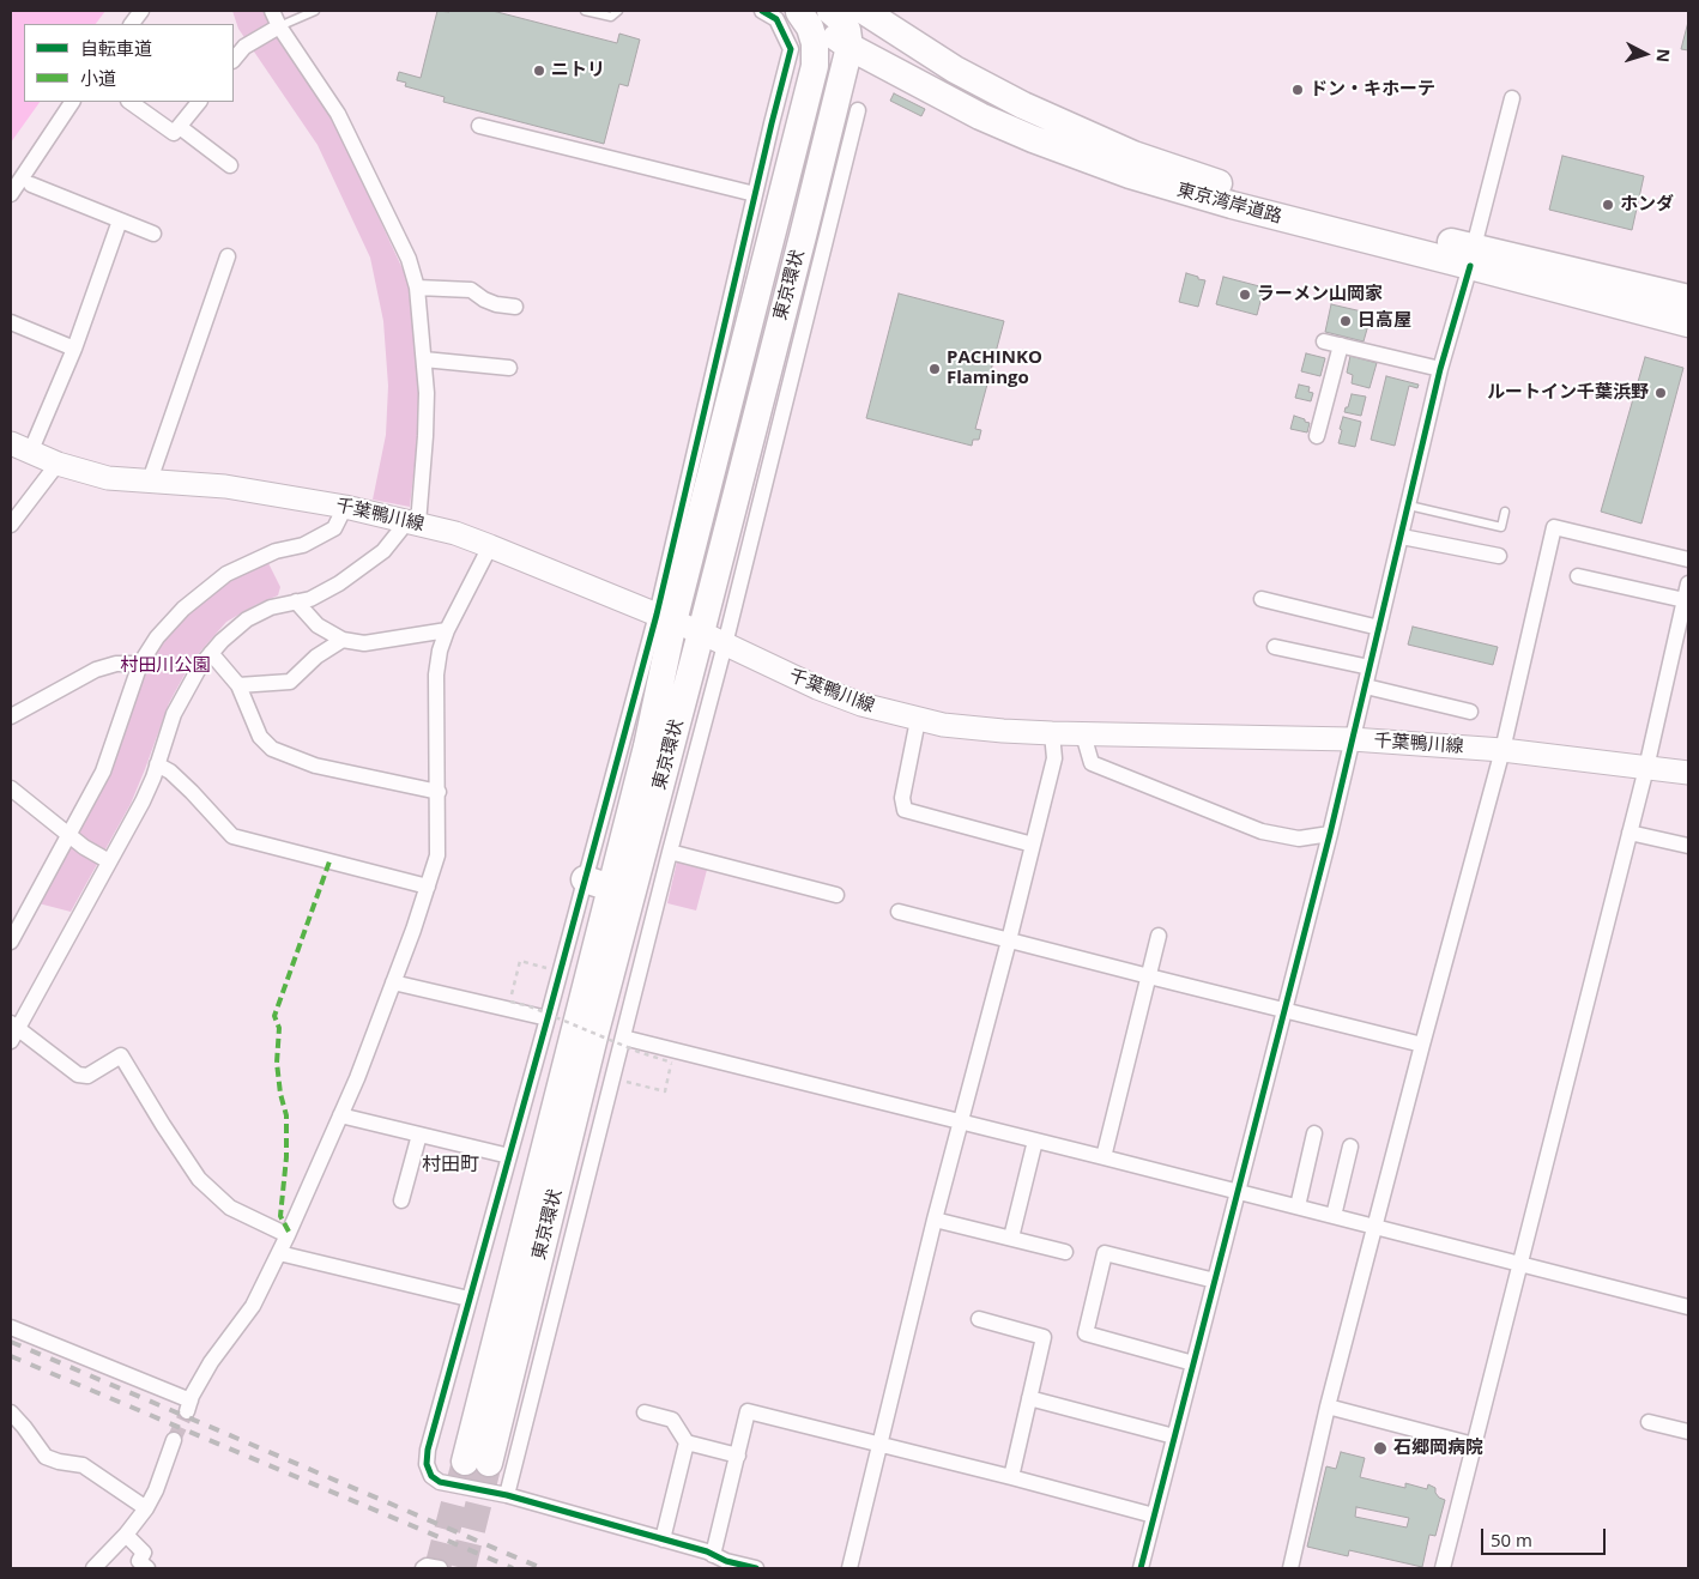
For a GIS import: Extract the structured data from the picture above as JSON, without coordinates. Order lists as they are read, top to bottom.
{
  "streets": {
    "highway": ["東京湾岸道路", "東京環状"],
    "main road": ["千葉鴨川線"]
  },
  "crossings": [
    ["東京湾岸道路", "東京環状"],
    ["東京環状", "千葉鴨川線"]
  ],
  "districts": ["村田町"],
  "parks": ["村田川公園"],
  "places": [
    "ニトリ",
    "ドン・キホーテ",
    "ホンダ",
    "ラーメン山岡家",
    "日高屋",
    "PACHINKO Flamingo",
    "ルートイン千葉浜野",
    "石郷岡病院"
  ],
  "legend": ["自転車道", "小道"],
  "scale_bar": "50 m",
  "north": "right"
}
